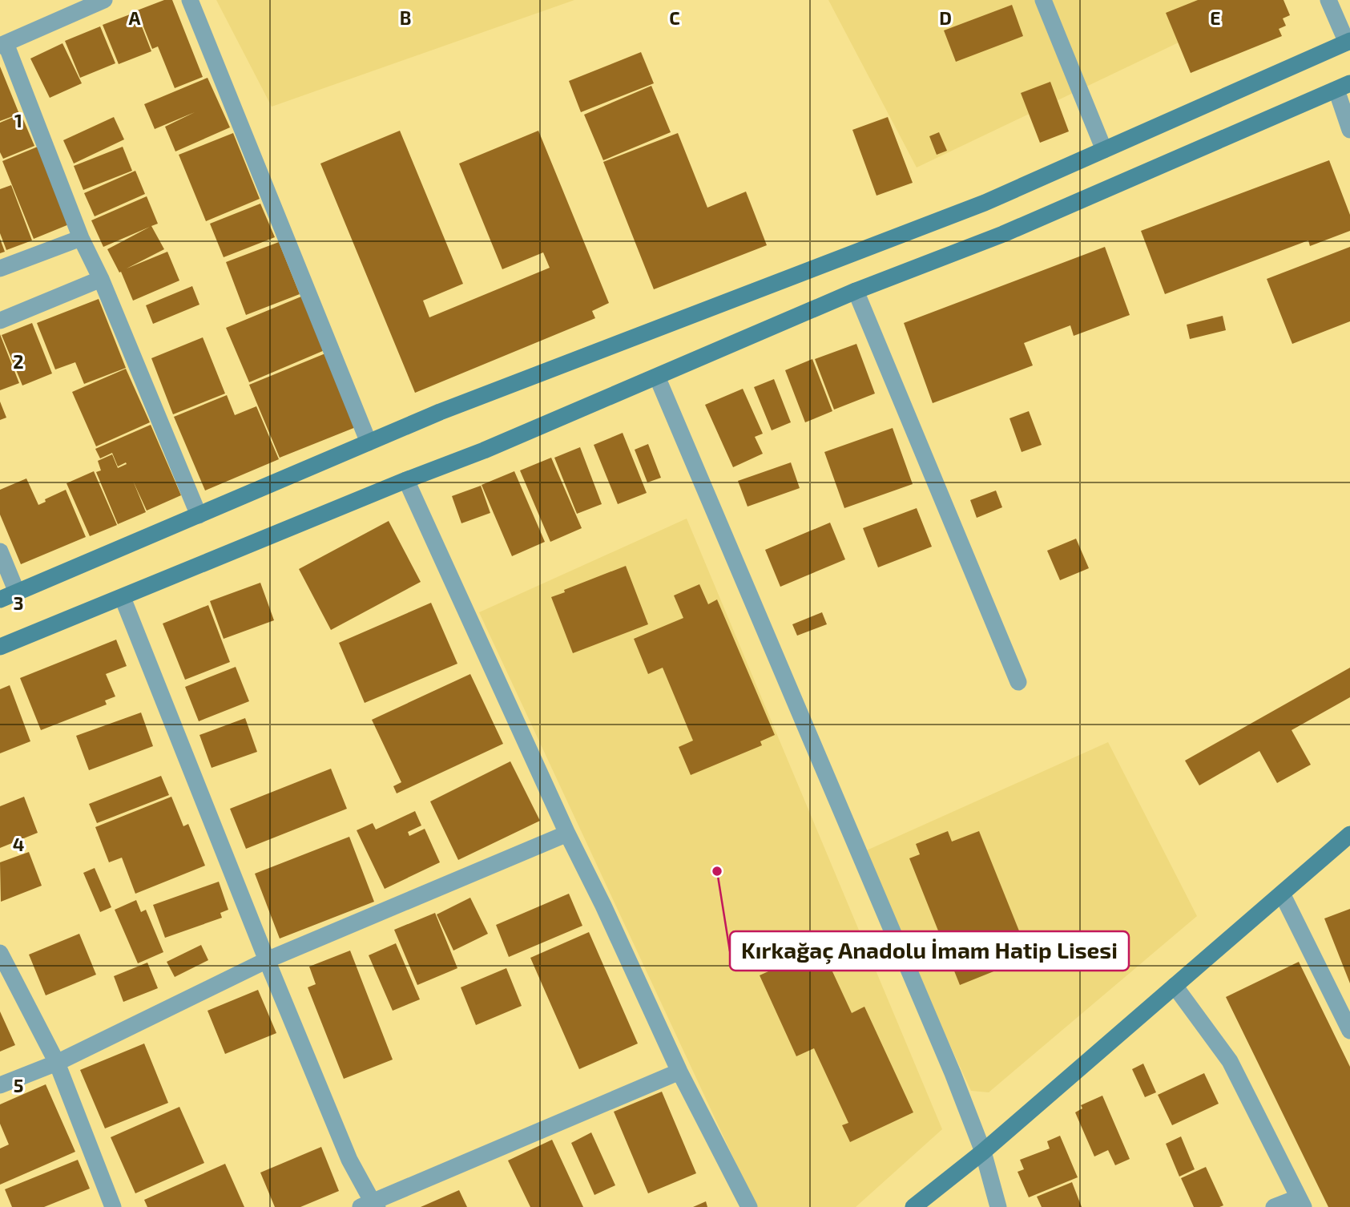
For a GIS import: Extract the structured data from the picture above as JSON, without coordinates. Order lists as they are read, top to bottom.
{
  "places": ["Kırkağaç Anadolu İmam Hatip Lisesi"],
  "grid": {
    "columns": [
      "A",
      "B",
      "C",
      "D",
      "E"
    ],
    "rows": [
      "1",
      "2",
      "3",
      "4",
      "5"
    ]
  }
}
